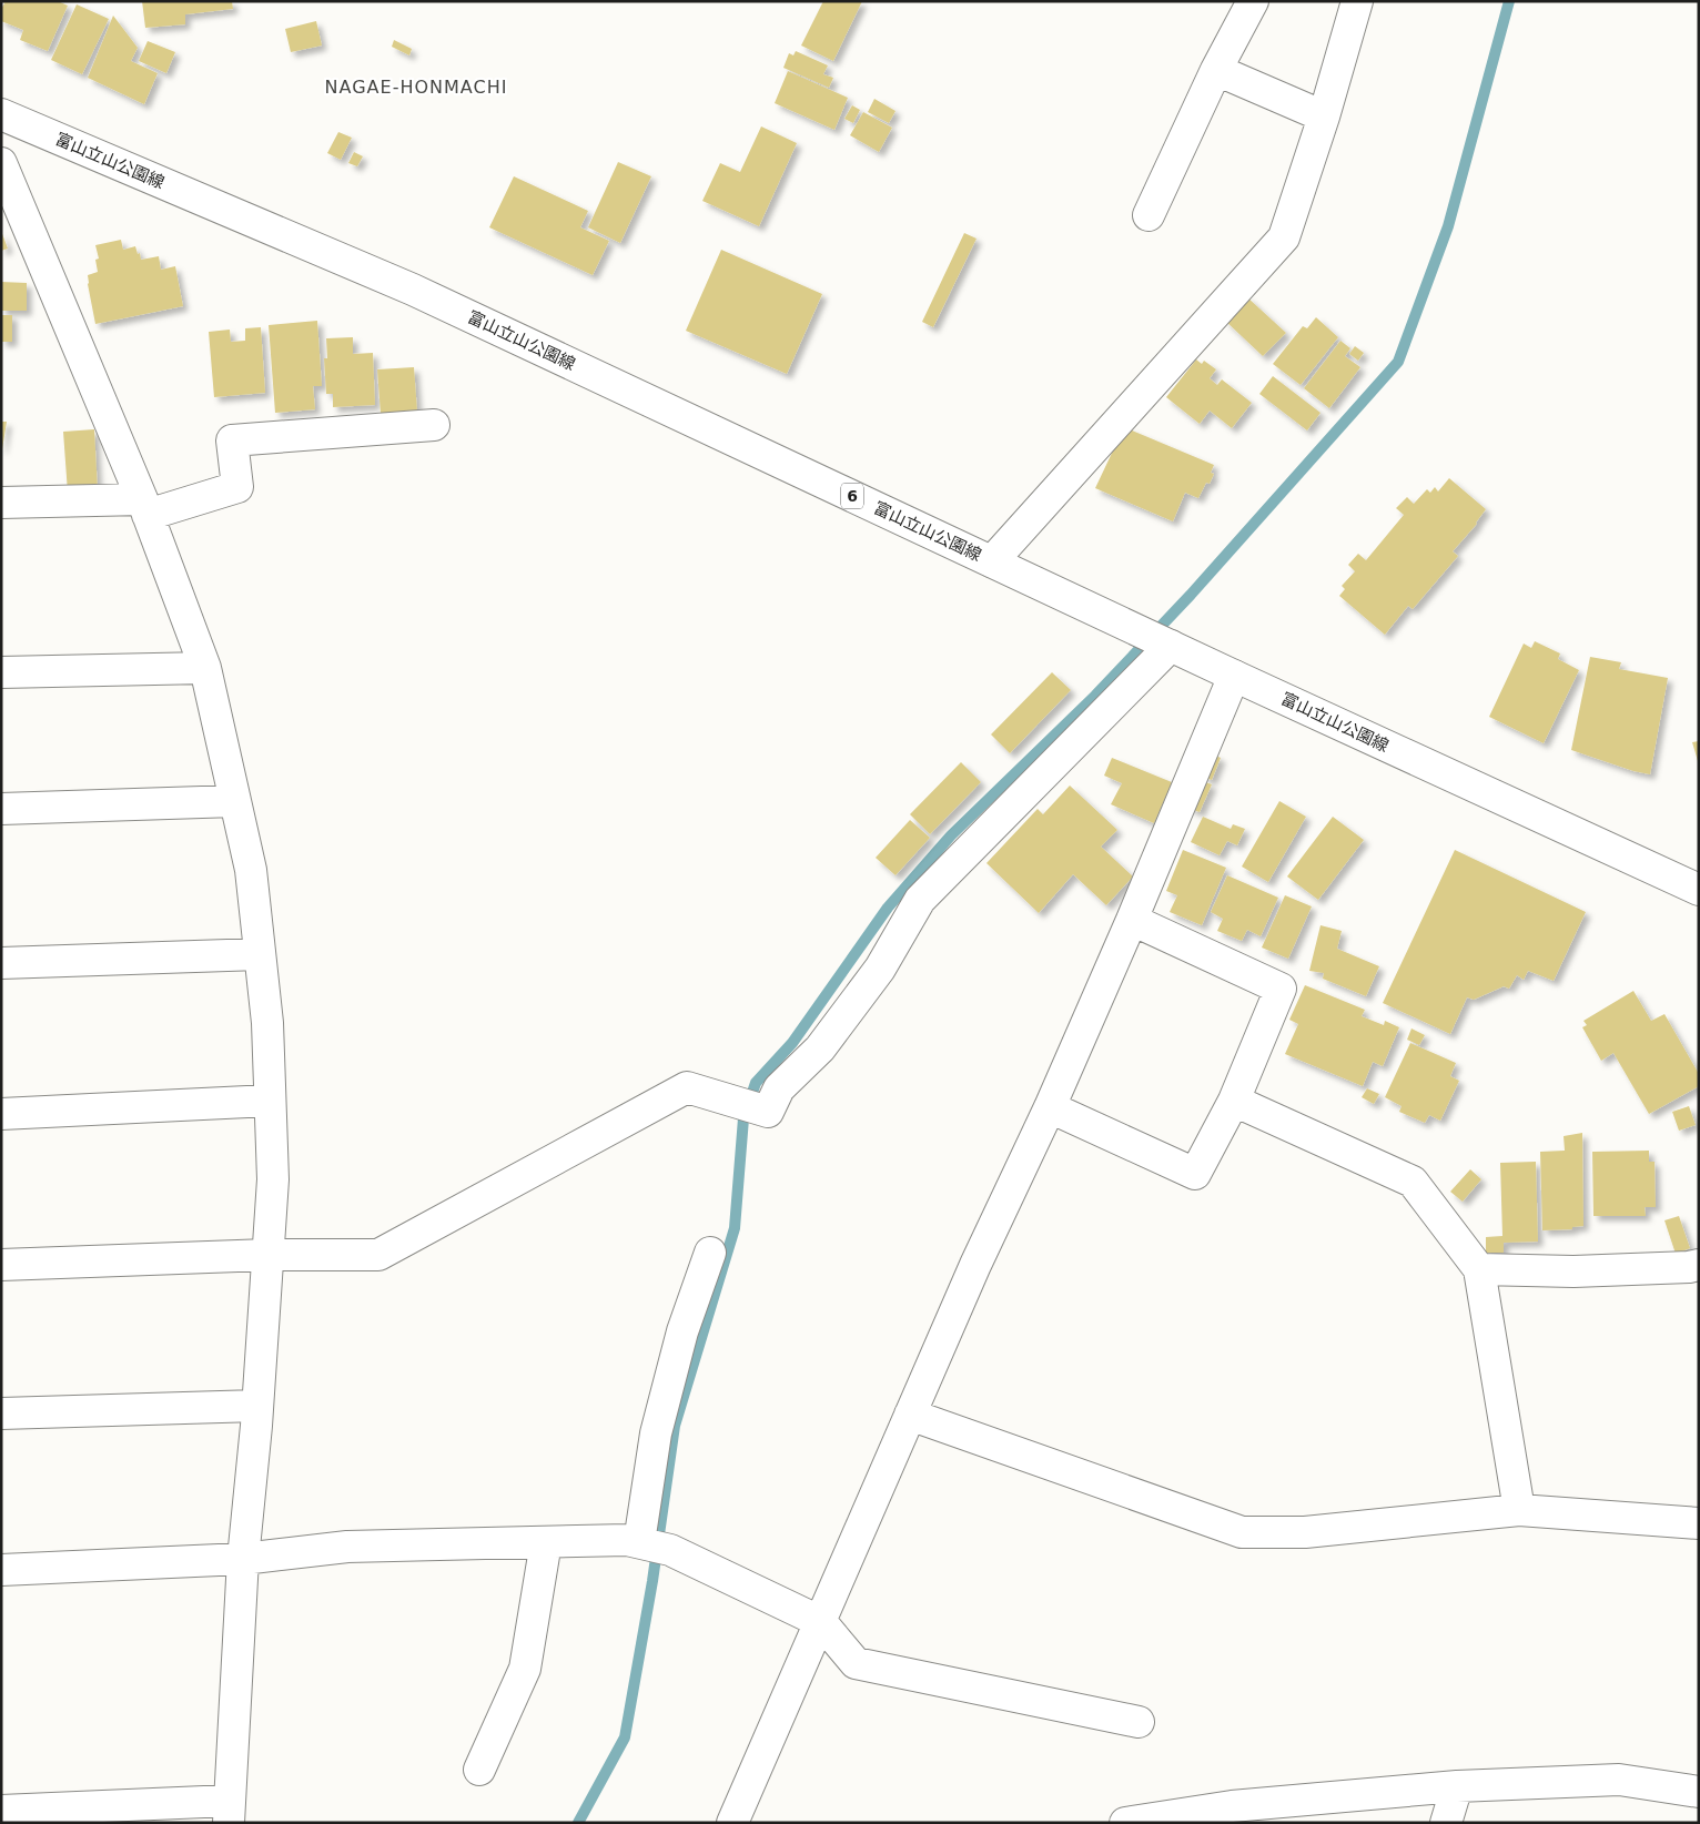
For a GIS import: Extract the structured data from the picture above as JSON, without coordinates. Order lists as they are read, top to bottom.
{
  "streets": {
    "street": ["富山立山公園線", "6"]
  },
  "districts": ["NAGAE-HONMACHI"]
}
